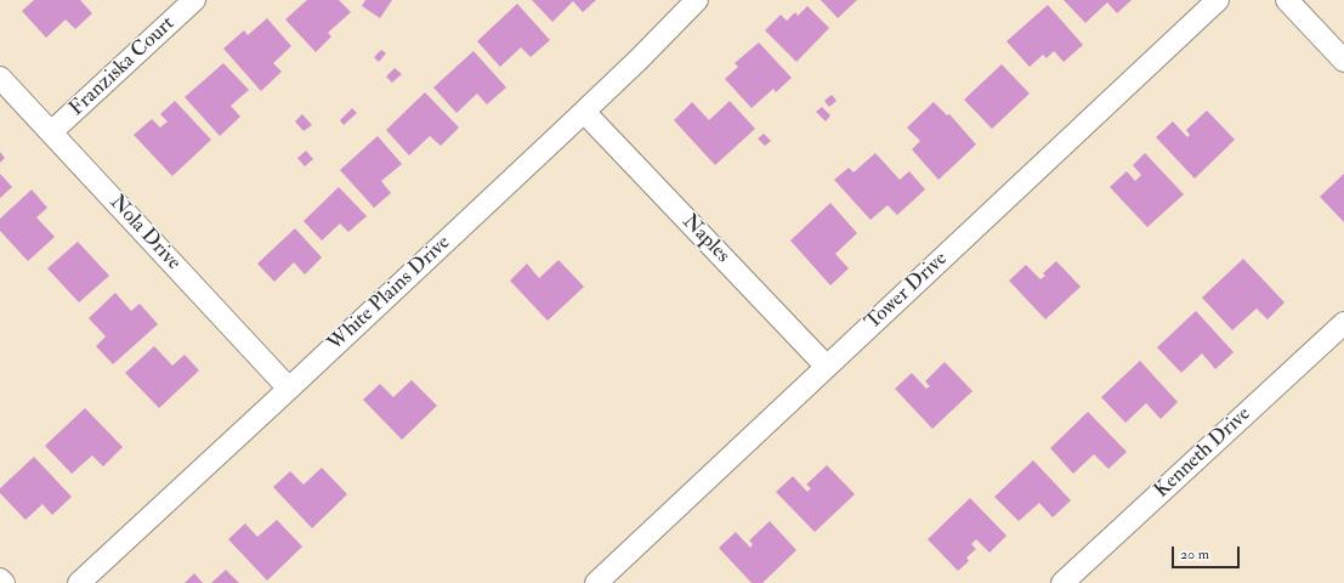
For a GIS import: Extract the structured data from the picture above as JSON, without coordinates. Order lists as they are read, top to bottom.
{
  "streets": {
    "street": [
      "Franziska Court",
      "Nola Drive",
      "Naples",
      "Tower Drive",
      "White Plains Drive",
      "Kenneth Drive"
    ]
  },
  "crossings": [
    ["Franziska Court", "Nola Drive"],
    ["Nola Drive", "White Plains Drive"],
    ["Naples", "Tower Drive"],
    ["Naples", "White Plains Drive"]
  ],
  "scale_bar": "20 m"
}
